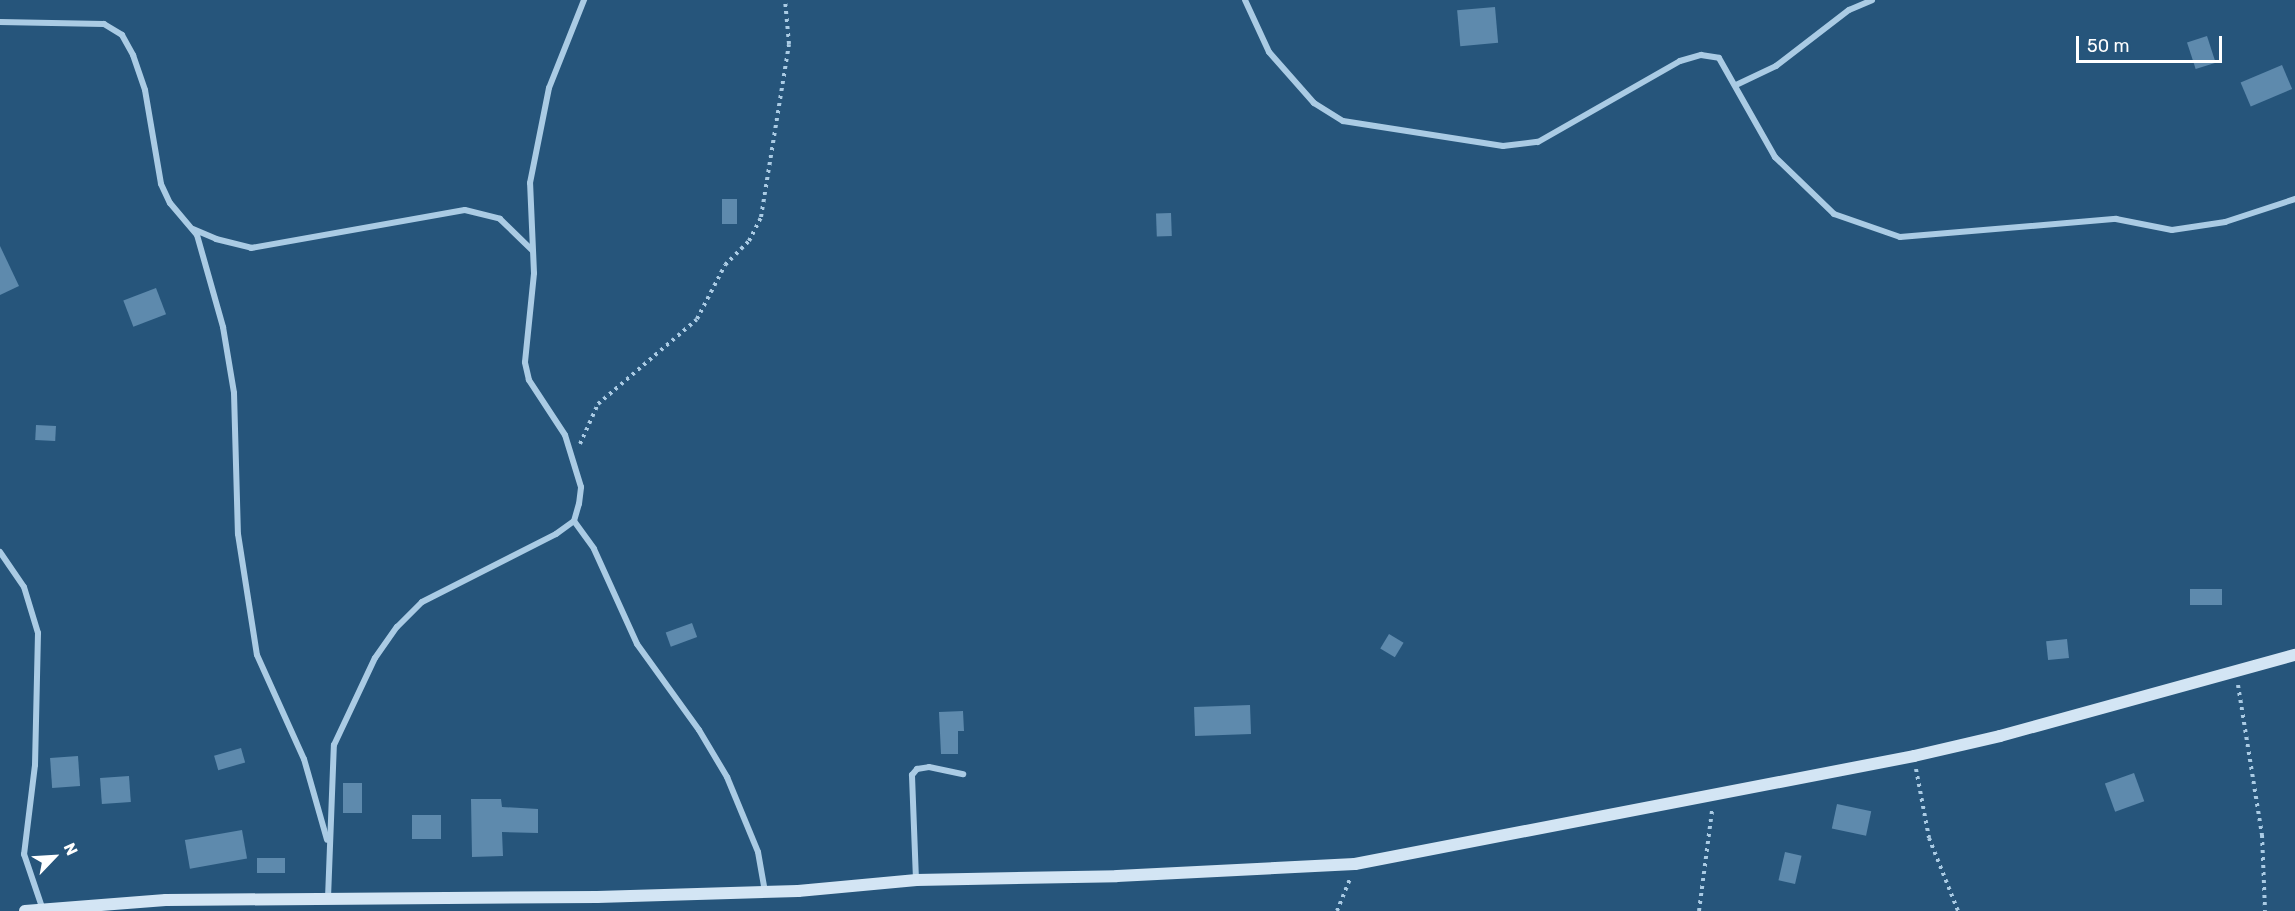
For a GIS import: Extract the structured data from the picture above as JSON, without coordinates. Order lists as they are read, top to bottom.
{
  "scale_bar": "50 m",
  "north": "top right"
}
